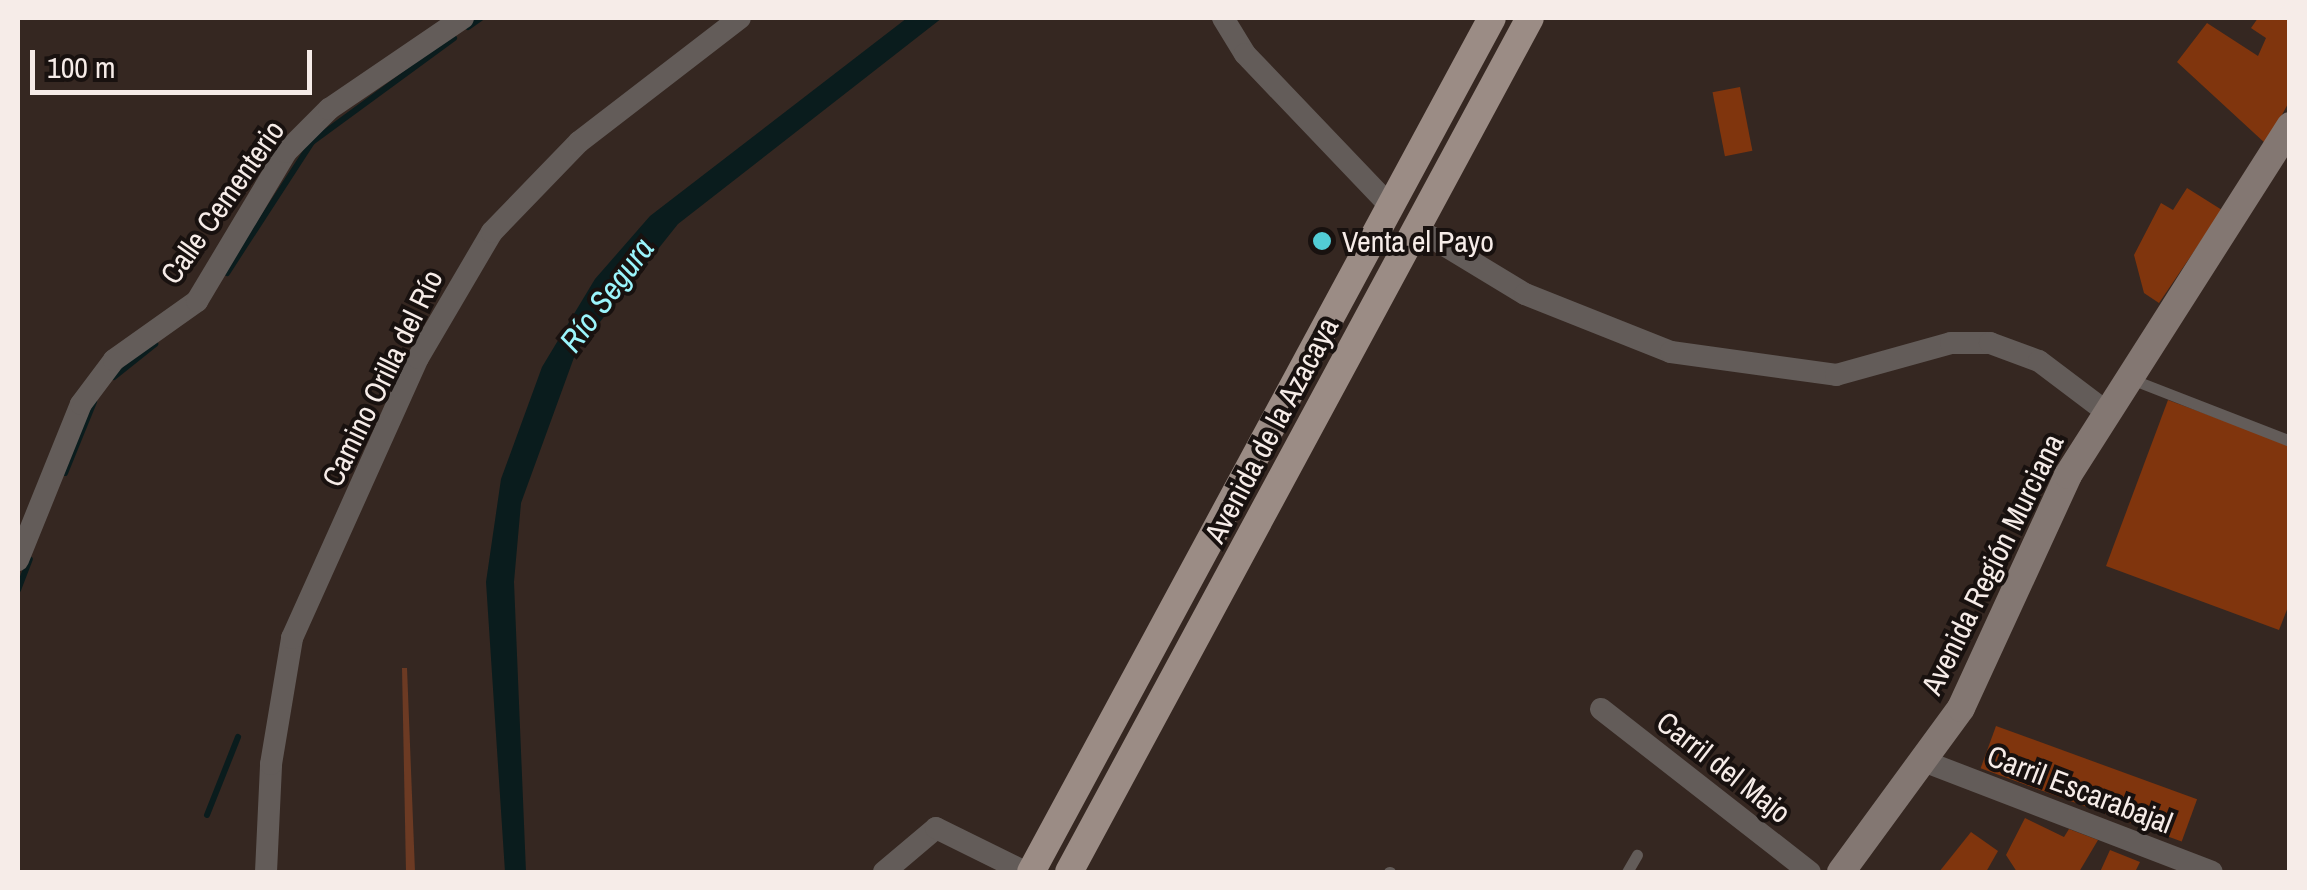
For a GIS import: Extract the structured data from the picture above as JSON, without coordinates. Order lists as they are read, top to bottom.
{
  "streets": {
    "main road": ["Avenida de la Azacaya", "Avenida Región Murciana"],
    "street": [
      "Calle Cementerio",
      "Camino Orilla del Río",
      "Carril del Majo",
      "Carril Escarabajal"
    ]
  },
  "crossings": [
    ["Avenida Región Murciana", "Carril Escarabajal"]
  ],
  "water": ["Río Segura"],
  "places": ["Venta el Payo"],
  "scale_bar": "100 m"
}
